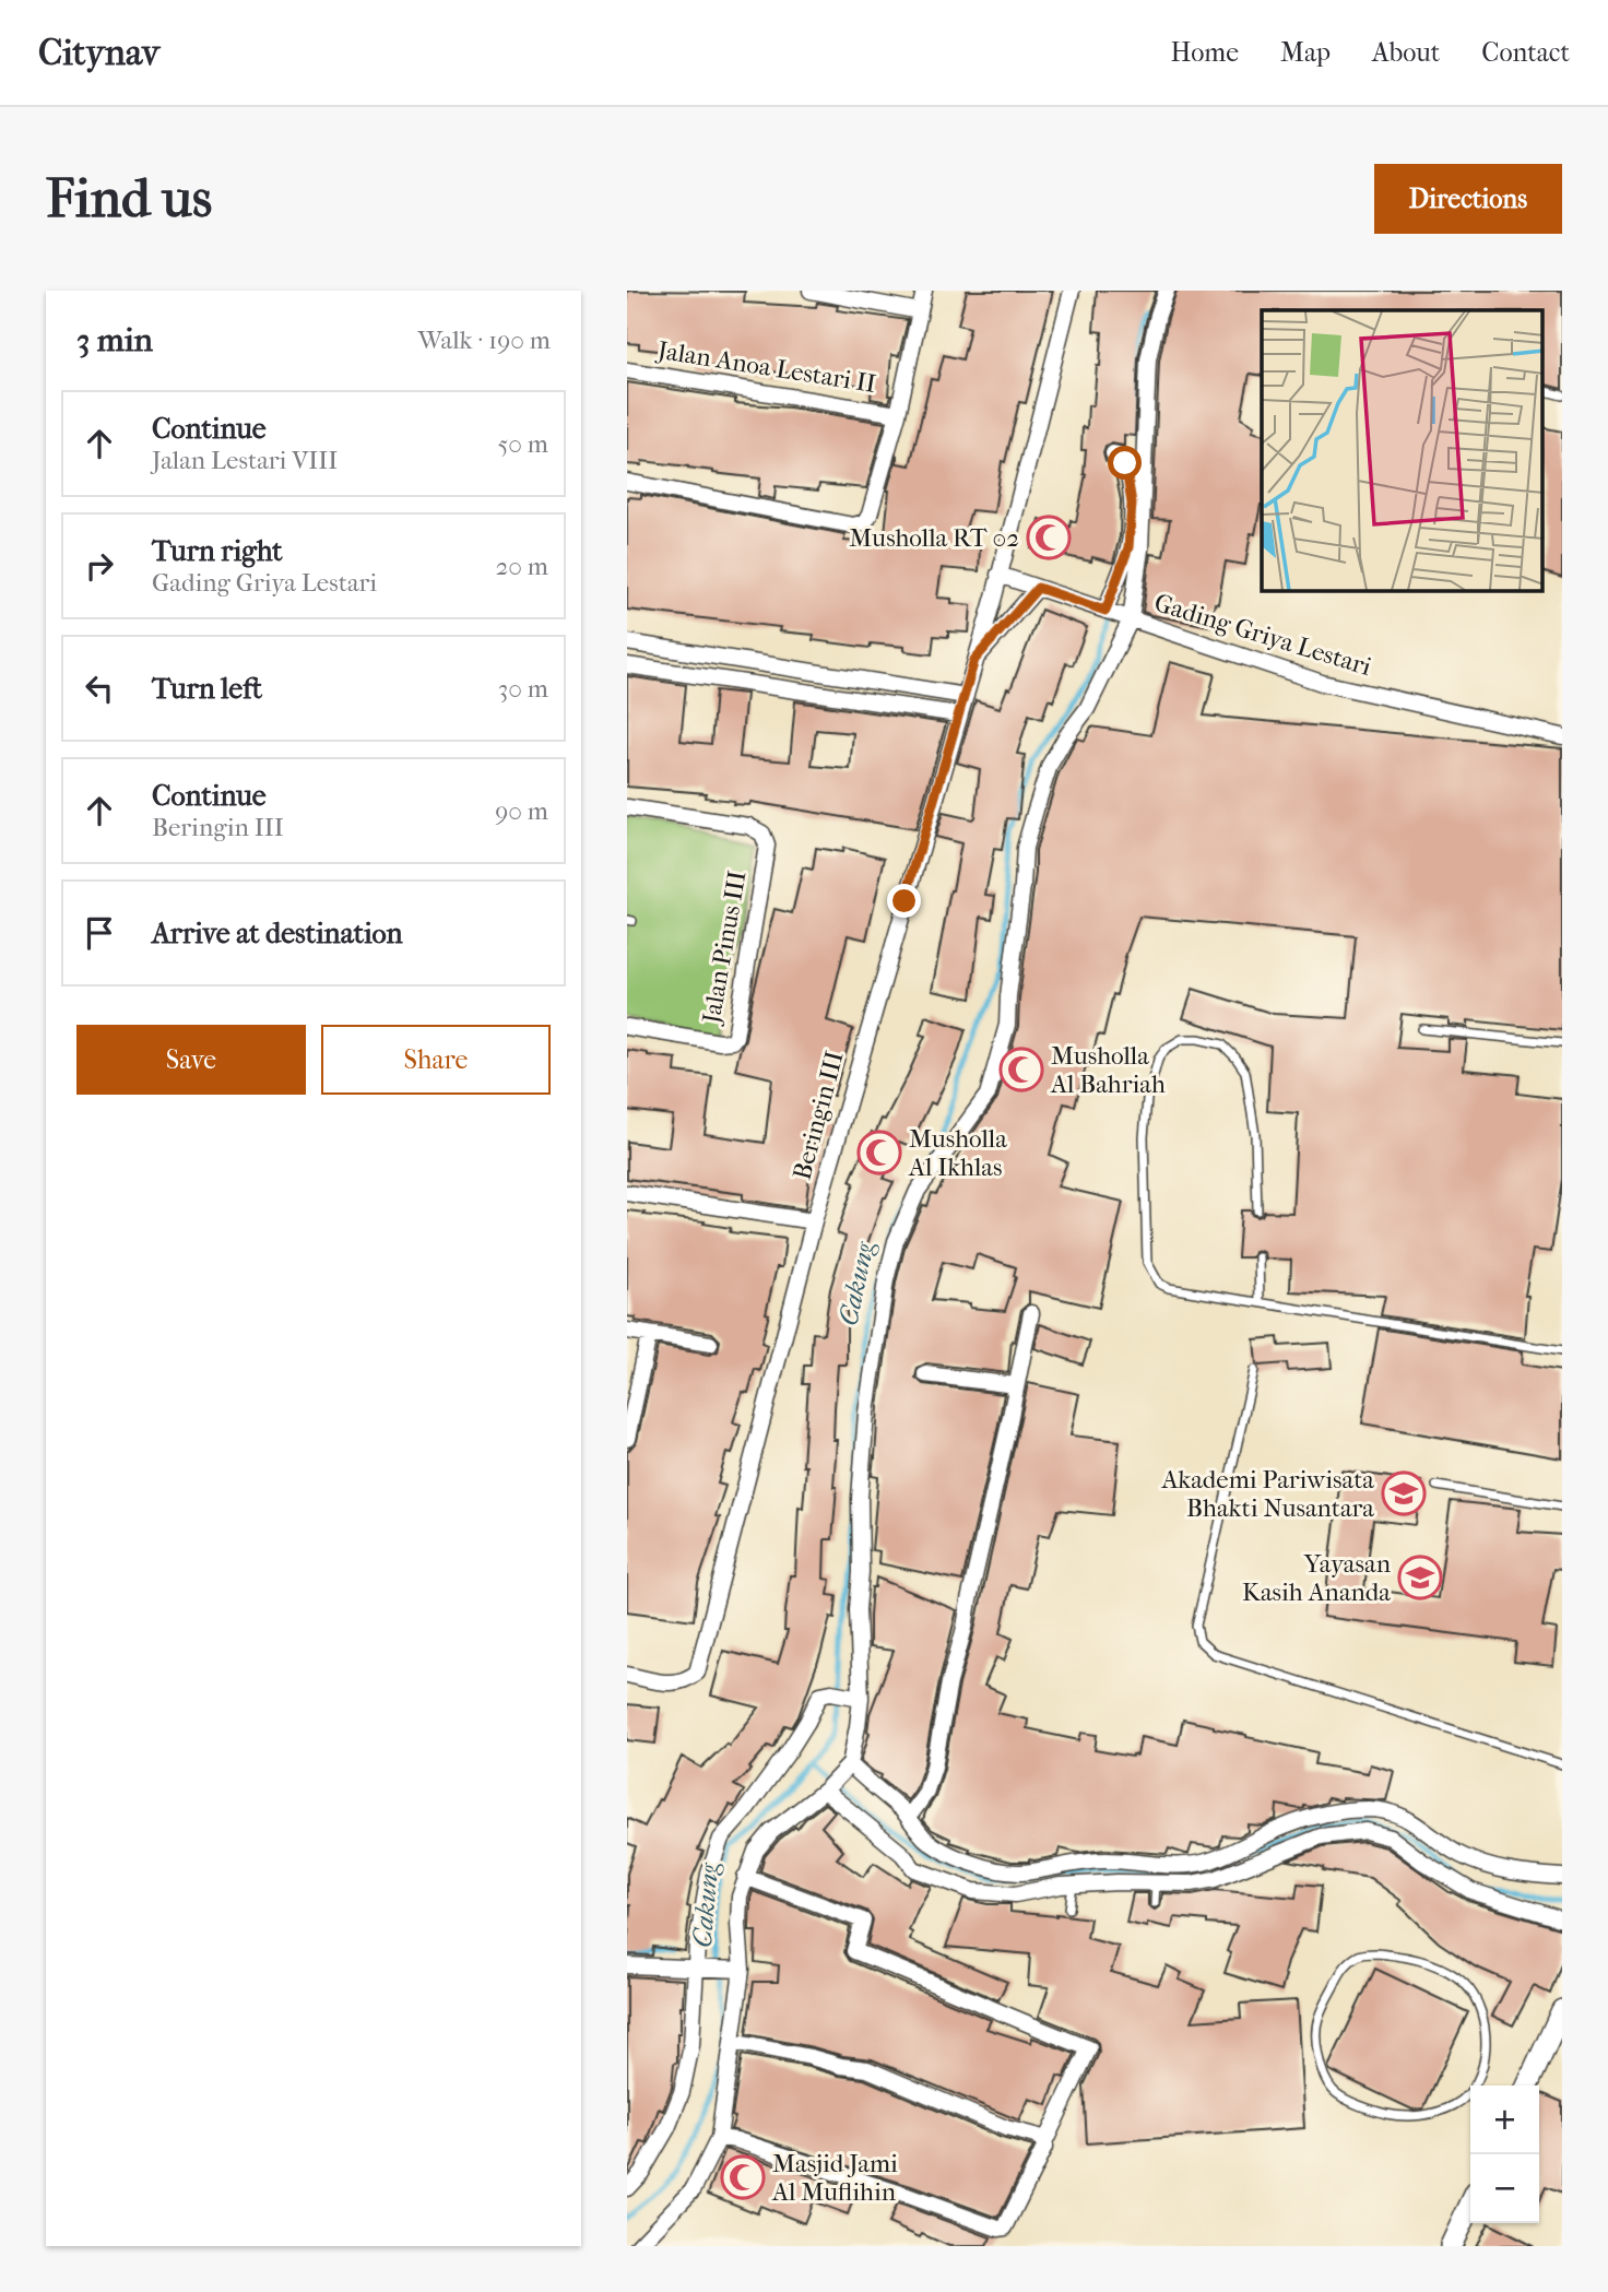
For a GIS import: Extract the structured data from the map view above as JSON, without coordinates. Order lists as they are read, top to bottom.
{
  "streets": {
    "street": [
      "Jalan Anoa Lestari II",
      "Gading Griya Lestari",
      "Jalan Pinus III",
      "Beringin III"
    ]
  },
  "crossings": [
    ["Gading Griya Lestari", "Beringin III"]
  ],
  "water": ["Cakung"],
  "places": {
    "mosque": [
      "Musholla RT 02",
      "Musholla Al Bahriah",
      "Musholla Al Ikhlas",
      "Masjid Jami Al Muflihin"
    ],
    "school or university": ["Akademi Pariwisata Bhakti Nusantara", "Yayasan Kasih Ananda"]
  },
  "page": {
    "header": "Citynav",
    "nav": [
      "Home",
      "Map",
      "About",
      "Contact"
    ],
    "buttons": [
      "Directions",
      ["Save", "Share"]
    ],
    "title": "Find us",
    "heading": ["3 min", "Walk · 190 m"],
    "list": [
      ["Continue", "Jalan Lestari VIII", "50 m"],
      ["Turn right", "Gading Griya Lestari", "20 m"],
      ["Turn left", "30 m"],
      ["Continue", "Beringin III", "90 m"],
      "Arrive at destination"
    ],
    "map_buttons": ["+", "−"]
  }
}
